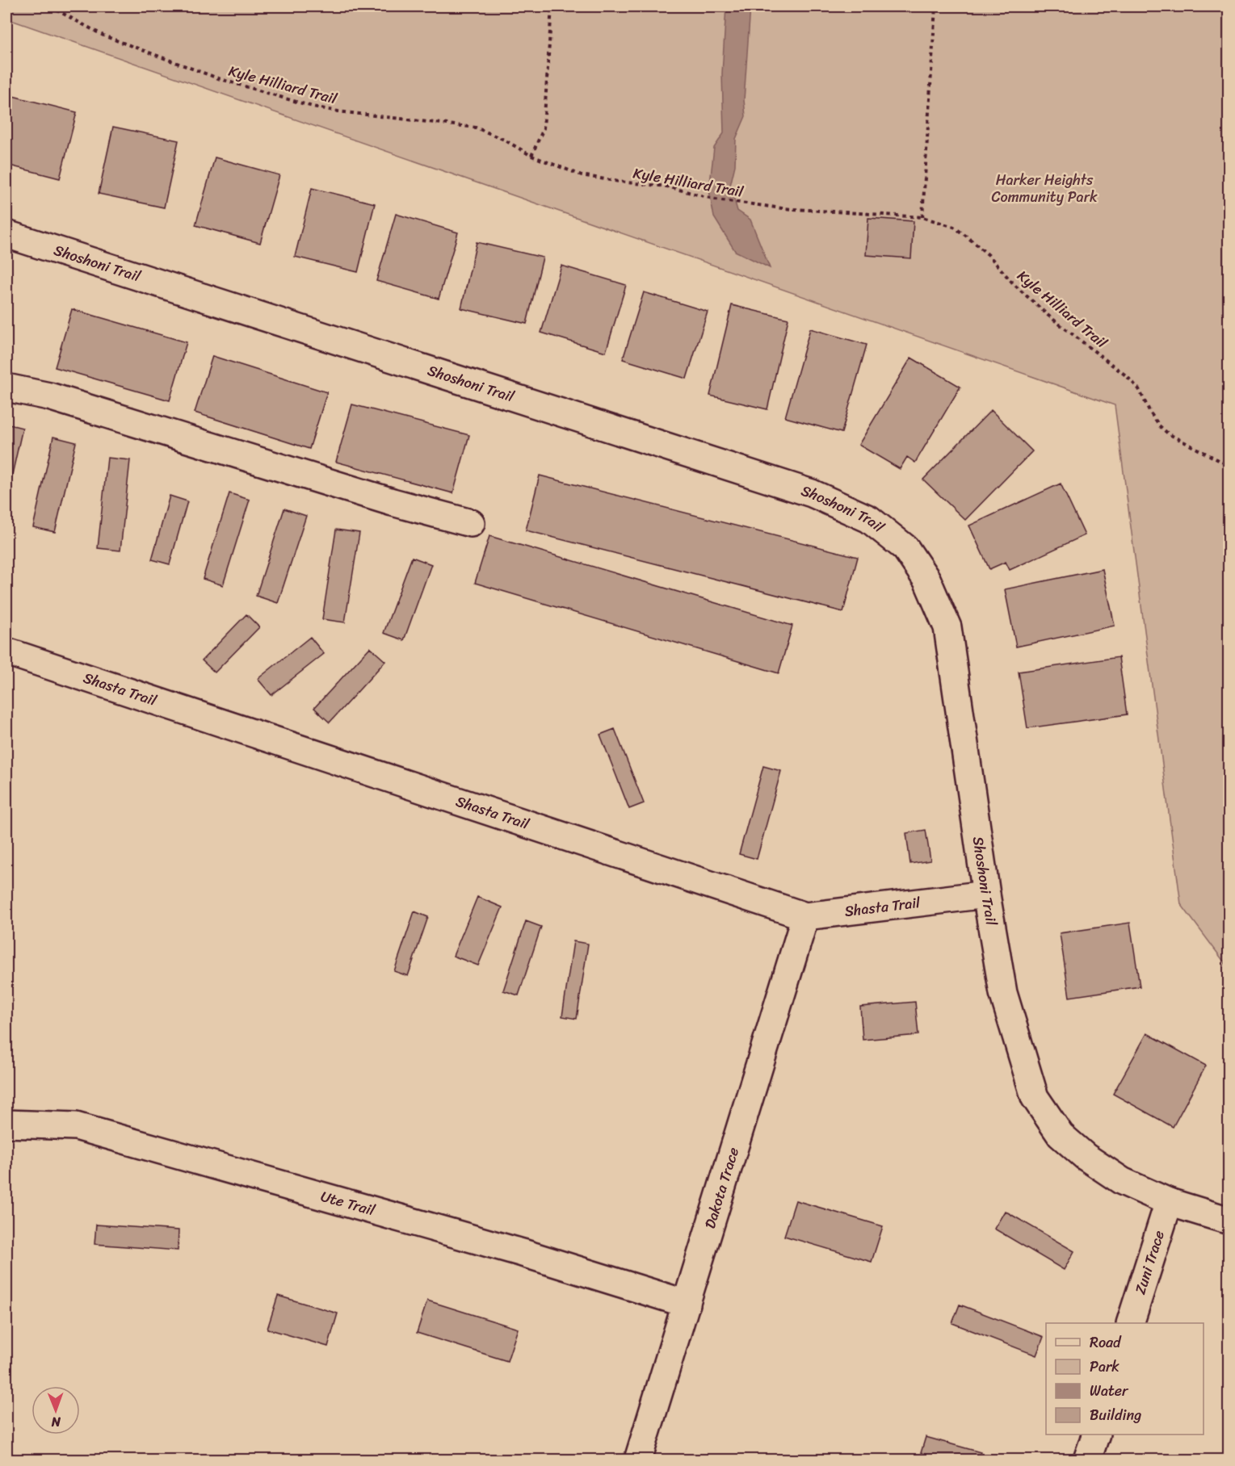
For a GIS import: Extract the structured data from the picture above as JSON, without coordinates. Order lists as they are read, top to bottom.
{
  "streets": {
    "street": [
      "Shoshoni Trail",
      "Shasta Trail",
      "Dakota Trace",
      "Ute Trail",
      "Zuni Trace"
    ],
    "path": ["Kyle Hilliard Trail"]
  },
  "crossings": [
    ["Shoshoni Trail", "Shasta Trail"],
    ["Shoshoni Trail", "Zuni Trace"],
    ["Shasta Trail", "Dakota Trace"],
    ["Dakota Trace", "Ute Trail"]
  ],
  "parks": ["Harker Heights Community Park"],
  "legend": [
    "Road",
    "Park",
    "Water",
    "Building"
  ],
  "north": "bottom"
}
